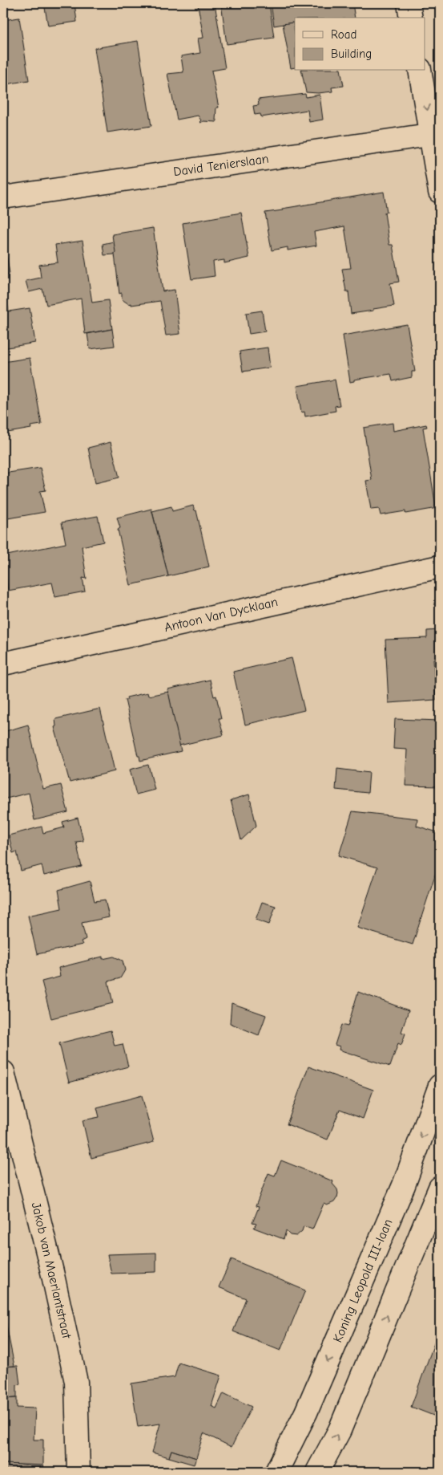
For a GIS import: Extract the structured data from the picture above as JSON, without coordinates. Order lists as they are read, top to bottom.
{
  "streets": {
    "street": [
      "David Tenierslaan",
      "Antoon Van Dycklaan",
      "Jakob van Maerlantstraat",
      "Koning Leopold III-laan"
    ]
  },
  "legend": ["Road", "Building"]
}
